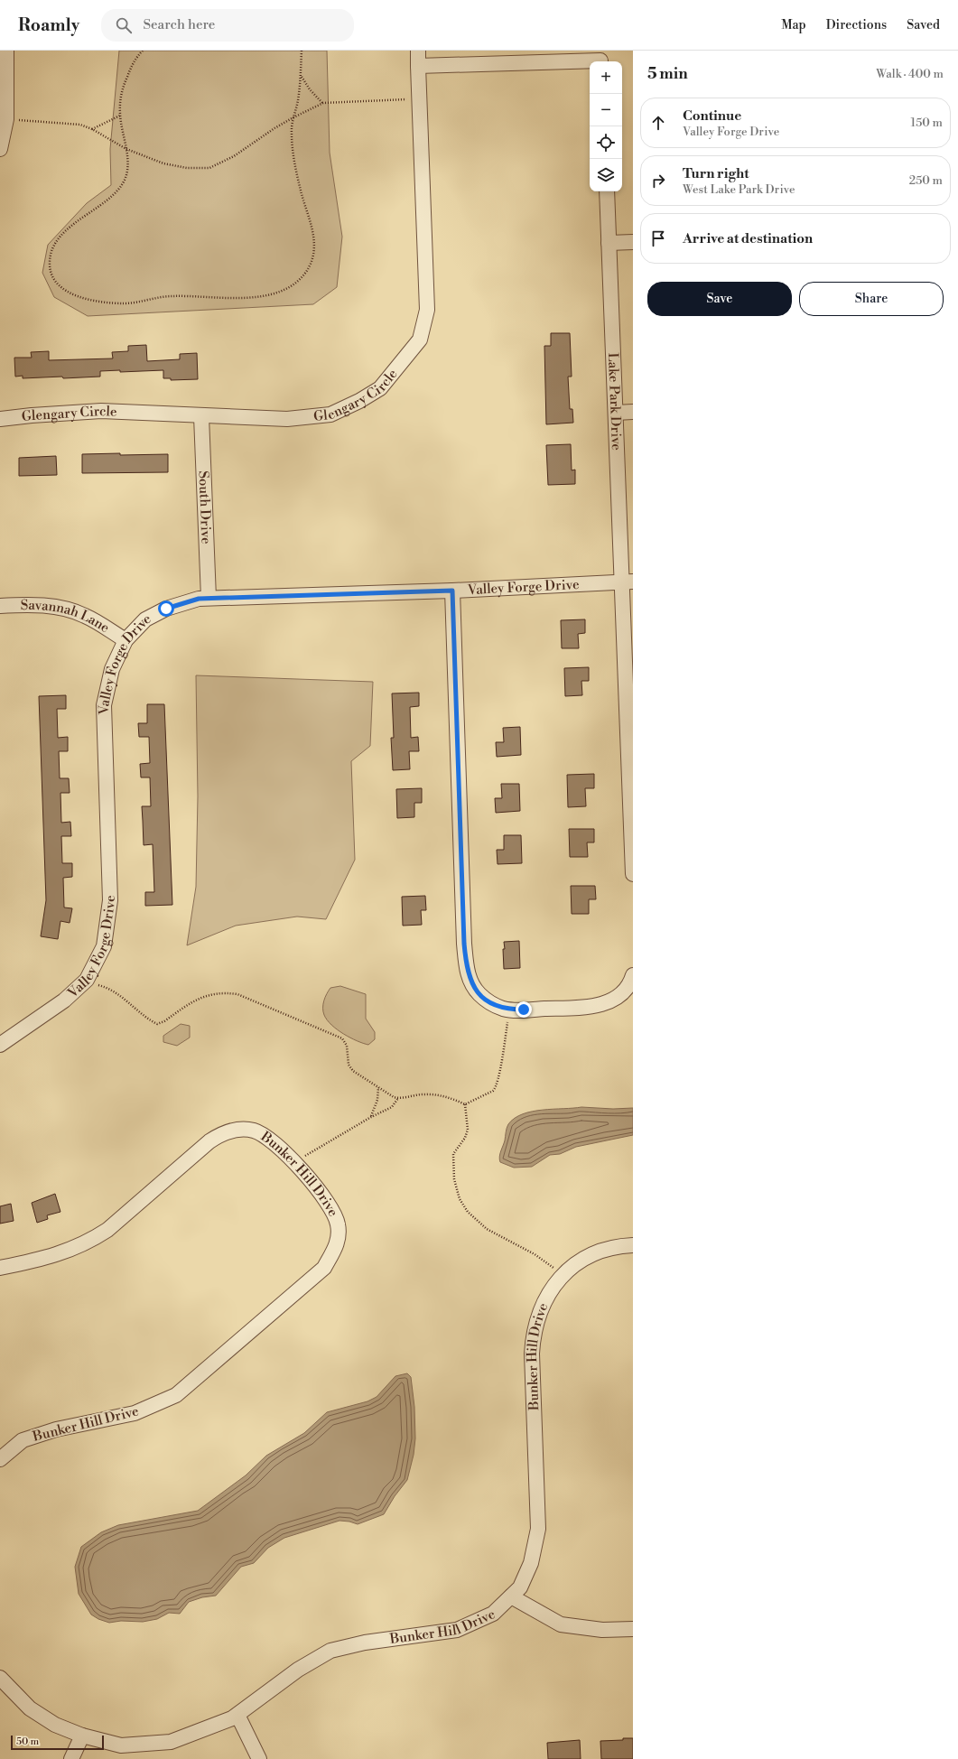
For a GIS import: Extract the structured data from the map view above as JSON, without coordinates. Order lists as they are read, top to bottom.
{
  "streets": {
    "street": [
      "Glengary Circle",
      "Lake Park Drive",
      "South Drive",
      "Valley Forge Drive",
      "Savannah Lane",
      "Bunker Hill Drive"
    ]
  },
  "crossings": [
    ["Glengary Circle", "South Drive"],
    ["Lake Park Drive", "Valley Forge Drive"],
    ["South Drive", "Valley Forge Drive"],
    ["Valley Forge Drive", "Savannah Lane"]
  ],
  "scale_bar": "50 m",
  "page": {
    "header": "Roamly",
    "search": "Search here",
    "nav": ["Map", "Directions", "Saved"],
    "heading": ["5 min", "Walk · 400 m"],
    "map_buttons": ["+", "−"],
    "list": [
      ["Continue", "Valley Forge Drive", "150 m"],
      ["Turn right", "West Lake Park Drive", "250 m"],
      "Arrive at destination"
    ],
    "buttons": ["Save", "Share"],
    "scale": "50 m"
  }
}
